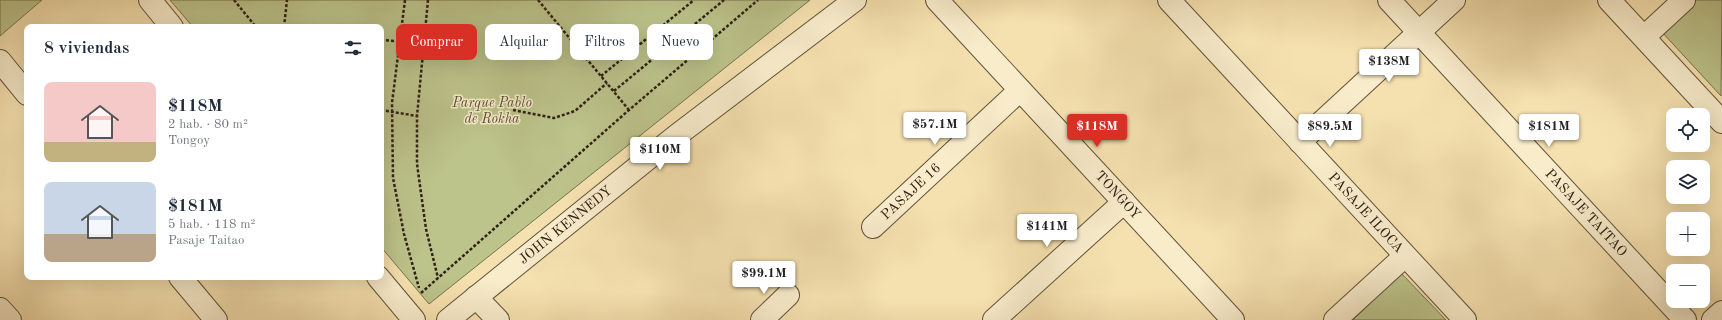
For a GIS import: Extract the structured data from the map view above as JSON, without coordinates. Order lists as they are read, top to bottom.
{
  "streets": {
    "street": [
      "PASAJE 16",
      "TONGOY",
      "PASAJE ILOCA",
      "PASAJE TAITAO",
      "JOHN KENNEDY"
    ]
  },
  "crossings": [
    ["PASAJE 16", "TONGOY"]
  ],
  "parks": ["Parque Pablo de Rokha"],
  "page": {
    "chip": [
      "Comprar",
      "Alquilar",
      "Filtros",
      "Nuevo"
    ],
    "heading": "8 viviendas",
    "price": [
      "$138M",
      "$57.1M",
      "$118M",
      "$89.5M",
      "$181M",
      "$110M",
      "$141M",
      "$99.1M"
    ],
    "list": [
      {
        "name": "$118M",
        "note": "2 hab. · 80 m² · Tongoy"
      },
      {
        "name": "$181M",
        "note": "5 hab. · 118 m² · Pasaje Taitao"
      }
    ],
    "map_buttons": ["+", "−"]
  }
}
